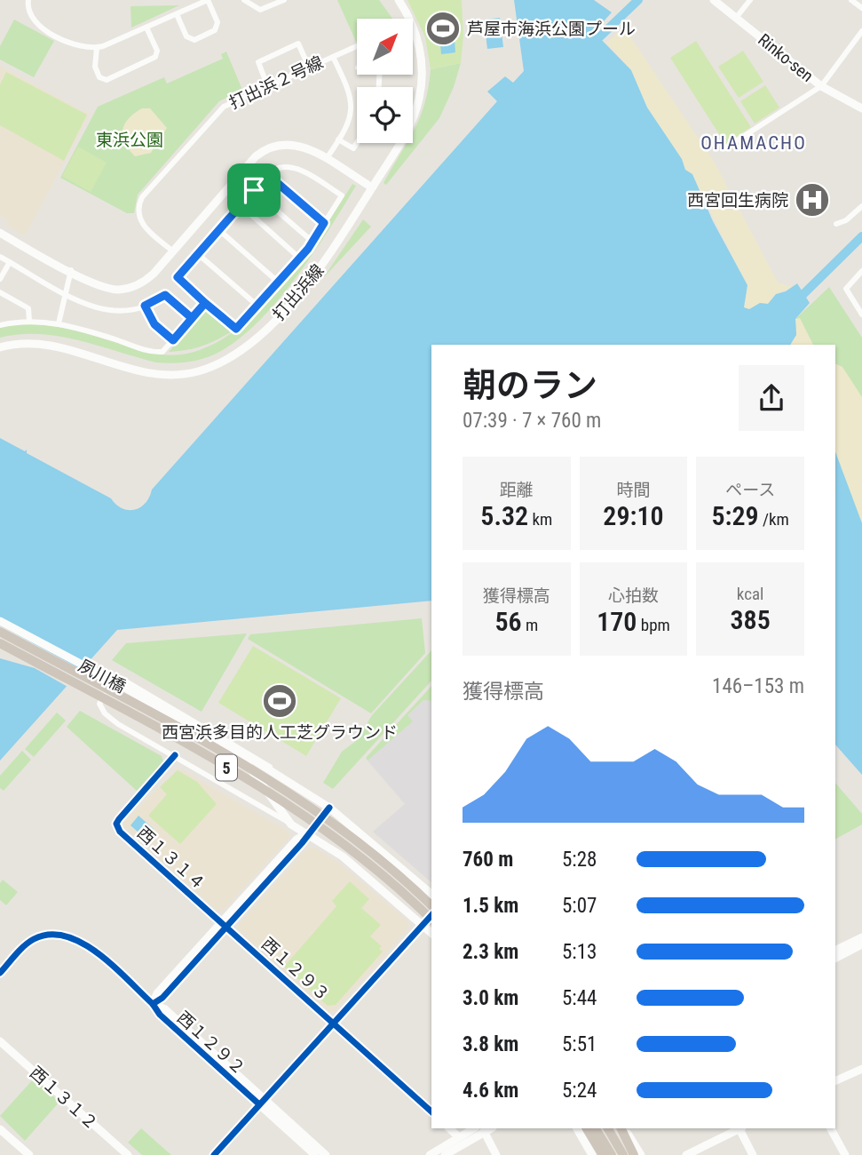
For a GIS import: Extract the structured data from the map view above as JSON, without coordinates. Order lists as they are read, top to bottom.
{
  "streets": {
    "highway": ["5"],
    "street": [
      "Rinko-sen",
      "打出浜２号線",
      "打出浜線",
      "夙川橋",
      "西１３１４",
      "西１２９３",
      "西１２９２",
      "西１３１２"
    ]
  },
  "crossings": [
    ["西１３１４", "西１２９３"]
  ],
  "districts": ["OHAMACHO"],
  "parks": ["東浜公園"],
  "places": {
    "sports": ["芦屋市海浜公園プール", "西宮浜多目的人工芝グラウンド"],
    "hospital": ["西宮回生病院"]
  },
  "north": "top right",
  "page": {
    "heading": ["朝のラン", "07:39 · 7 × 760 m"],
    "stats": [
      ["距離", "5.32 km"],
      ["時間", "29:10"],
      ["ペース", "5:29 /km"],
      ["獲得標高", "56 m"],
      ["心拍数", "170 bpm"],
      ["kcal", "385"]
    ],
    "chart": ["獲得標高", "146–153 m"],
    "list": [
      {
        "name": "760 m",
        "note": "5:28"
      },
      {
        "name": "1.5 km",
        "note": "5:07"
      },
      {
        "name": "2.3 km",
        "note": "5:13"
      },
      {
        "name": "3.0 km",
        "note": "5:44"
      },
      {
        "name": "3.8 km",
        "note": "5:51"
      },
      {
        "name": "4.6 km",
        "note": "5:24"
      }
    ]
  }
}
